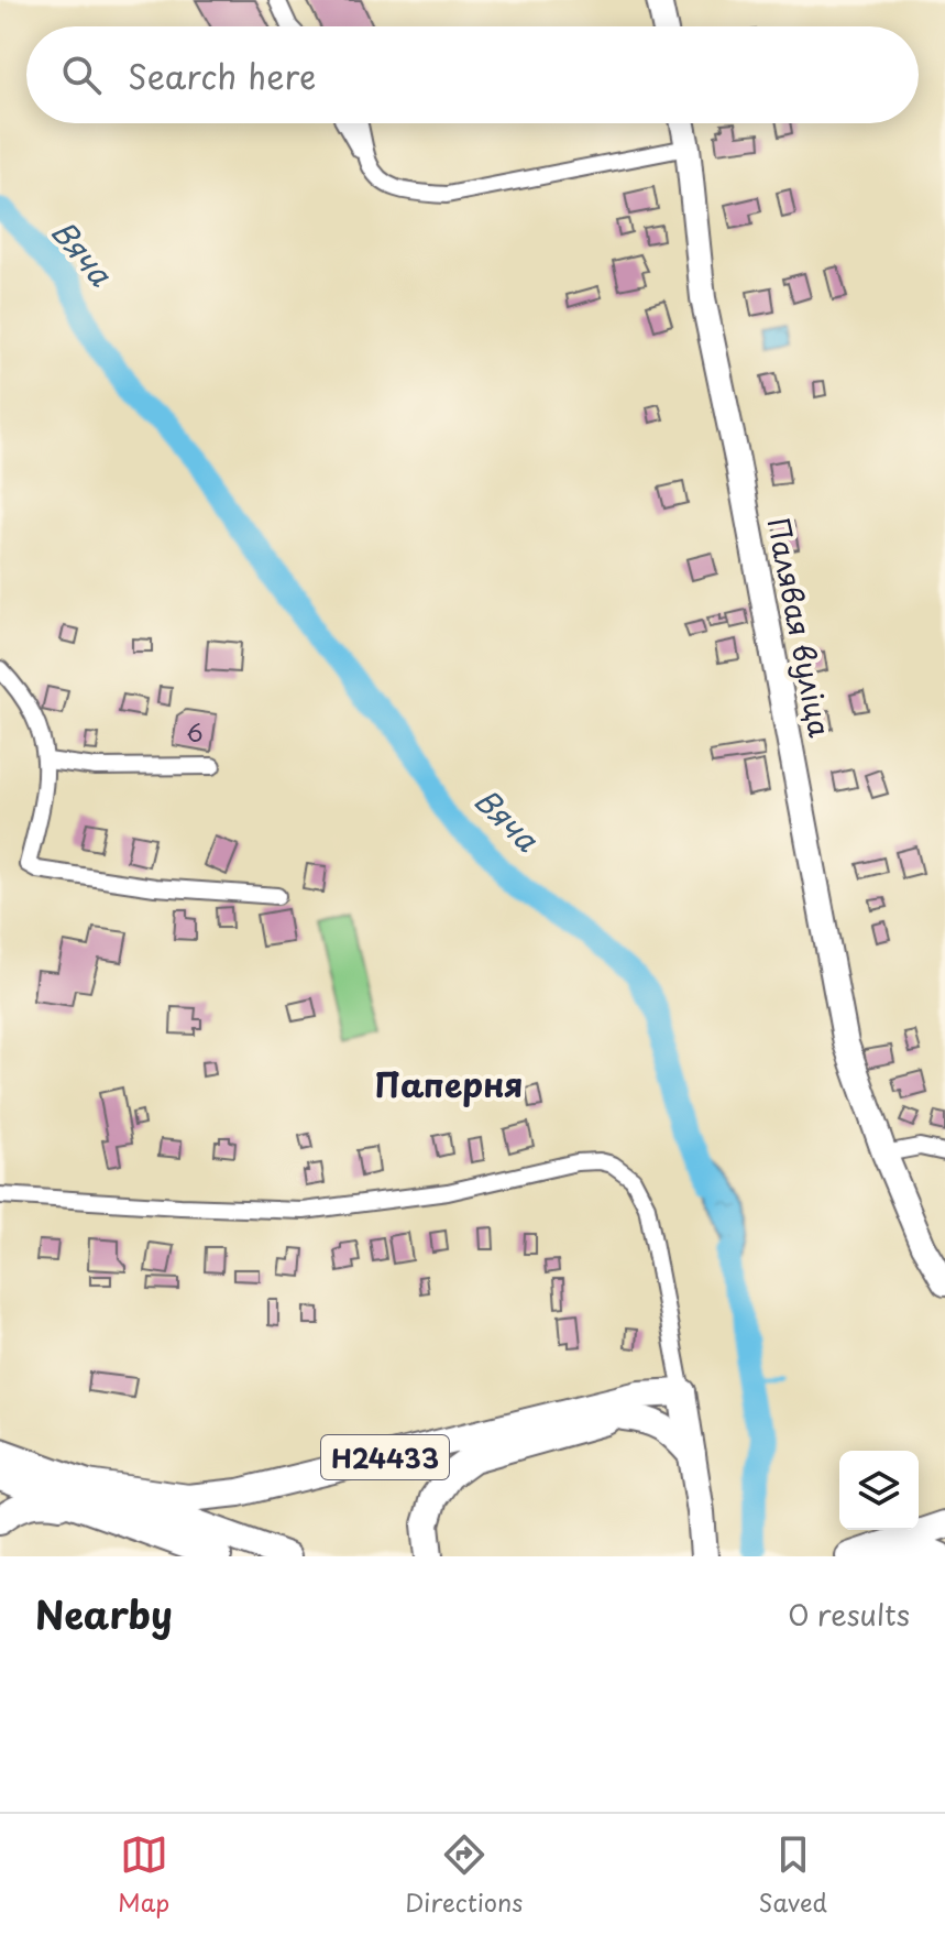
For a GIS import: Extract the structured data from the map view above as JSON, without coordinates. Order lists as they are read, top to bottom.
{
  "streets": {
    "highway": ["Н24433"],
    "main road": ["Палявая вуліца"]
  },
  "districts": ["Паперня"],
  "water": ["Вяча"],
  "house_numbers": ["6"],
  "page": {
    "search": "Search here",
    "heading": ["Nearby", "0 results"],
    "nav": ["Map", "Directions", "Saved"]
  }
}
